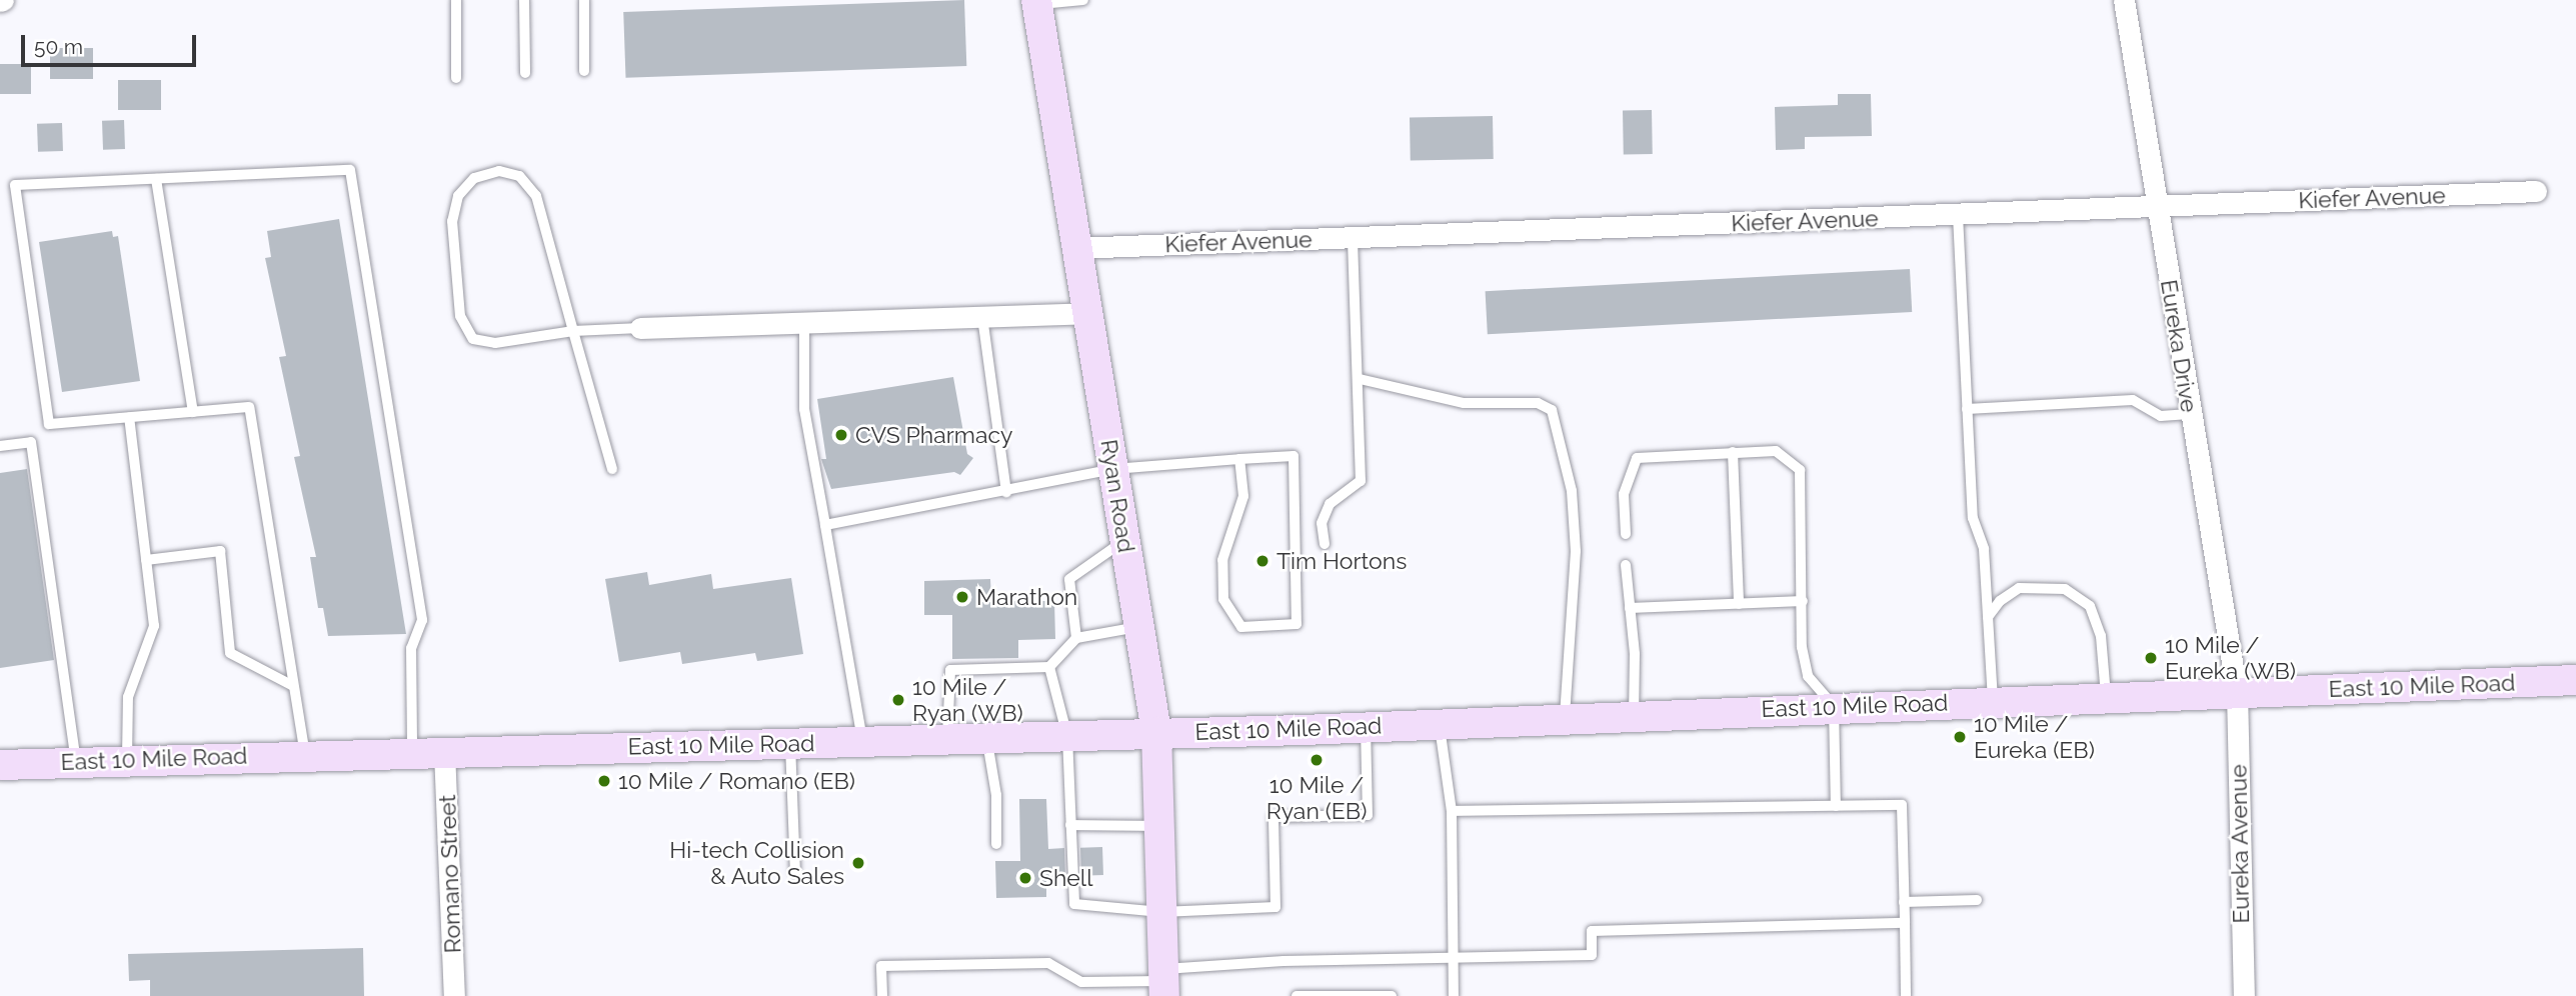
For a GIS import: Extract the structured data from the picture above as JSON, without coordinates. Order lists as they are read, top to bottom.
{
  "streets": {
    "main road": ["Ryan Road", "East 10 Mile Road"],
    "street": [
      "Kiefer Avenue",
      "Eureka Drive",
      "Eureka Avenue",
      "Romano Street"
    ]
  },
  "crossings": [
    ["Kiefer Avenue", "Eureka Drive"],
    ["Kiefer Avenue", "Ryan Road"],
    ["Eureka Drive", "East 10 Mile Road"],
    ["Eureka Drive", "Eureka Avenue"],
    ["Ryan Road", "East 10 Mile Road"],
    ["East 10 Mile Road", "Eureka Avenue"],
    ["East 10 Mile Road", "Romano Street"]
  ],
  "places": [
    "CVS Pharmacy",
    "Tim Hortons",
    "Marathon",
    "10 Mile / Eureka (WB)",
    "10 Mile / Ryan (WB)",
    "10 Mile / Eureka (EB)",
    "10 Mile / Ryan (EB)",
    "10 Mile / Romano (EB)",
    "Hi-tech Collision & Auto Sales",
    "Shell"
  ],
  "scale_bar": "50 m"
}
